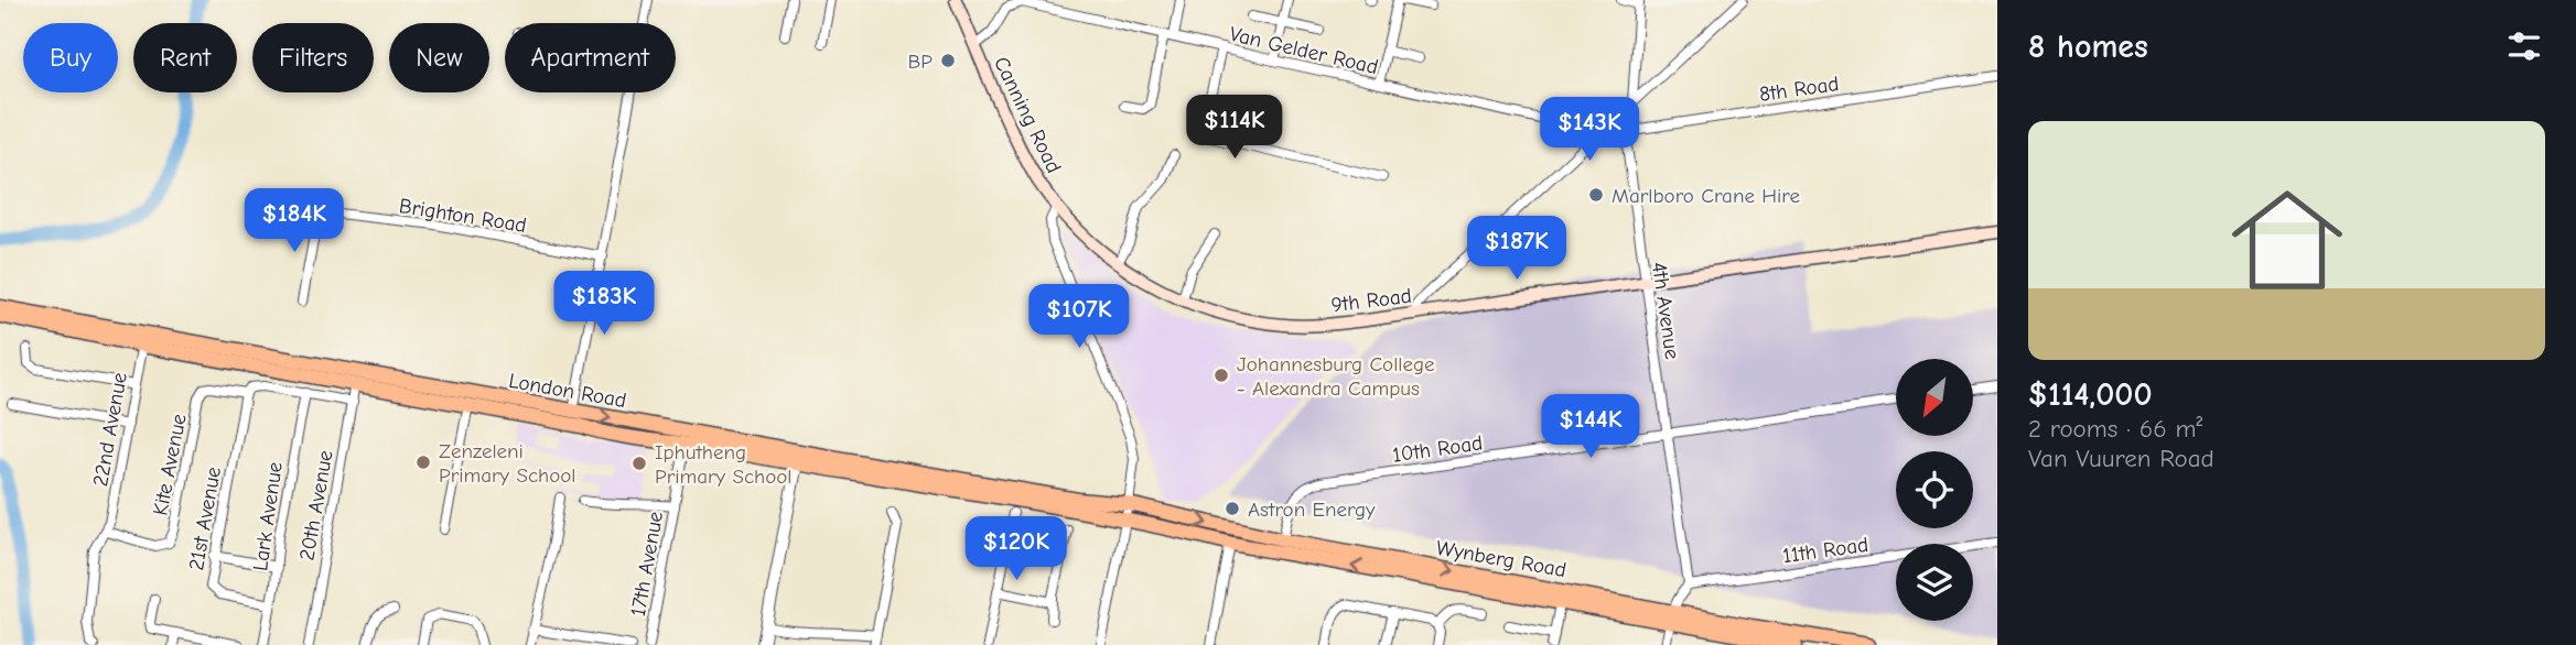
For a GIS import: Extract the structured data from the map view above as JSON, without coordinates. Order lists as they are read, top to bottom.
{
  "streets": {
    "main road": [
      "Canning Road",
      "9th Road",
      "London Road",
      "Wynberg Road"
    ],
    "street": [
      "Van Gelder Road",
      "8th Road",
      "Brighton Road",
      "4th Avenue",
      "22nd Avenue",
      "10th Road",
      "Kite Avenue",
      "20th Avenue",
      "Lark Avenue",
      "21st Avenue",
      "11th Road",
      "17th Avenue"
    ]
  },
  "crossings": [
    ["Van Gelder Road", "8th Road"],
    ["Van Gelder Road", "Canning Road"],
    ["8th Road", "4th Avenue"],
    ["Canning Road", "9th Road"],
    ["9th Road", "4th Avenue"],
    ["4th Avenue", "10th Road"],
    ["4th Avenue", "11th Road"],
    ["London Road", "22nd Avenue"],
    ["London Road", "20th Avenue"],
    ["London Road", "Wynberg Road"],
    ["London Road", "17th Avenue"],
    ["22nd Avenue", "Kite Avenue"],
    ["10th Road", "Wynberg Road"],
    ["Kite Avenue", "20th Avenue"],
    ["Kite Avenue", "Lark Avenue"],
    ["Kite Avenue", "21st Avenue"],
    ["Lark Avenue", "21st Avenue"]
  ],
  "places": [
    "BP",
    "Marlboro Crane Hire",
    "Johannesburg College - Alexandra Campus",
    "Zenzeleni Primary School",
    "Iphutheng Primary School",
    "Astron Energy"
  ],
  "north": "bottom left",
  "page": {
    "heading": "8 homes",
    "chip": [
      "Buy",
      "Rent",
      "Filters",
      "New",
      "Apartment"
    ],
    "list": [
      {
        "name": "$114,000",
        "note": "2 rooms · 66 m² · Van Vuuren Road"
      }
    ],
    "price": [
      "$114K",
      "$143K",
      "$184K",
      "$187K",
      "$183K",
      "$107K",
      "$144K",
      "$120K"
    ]
  }
}
